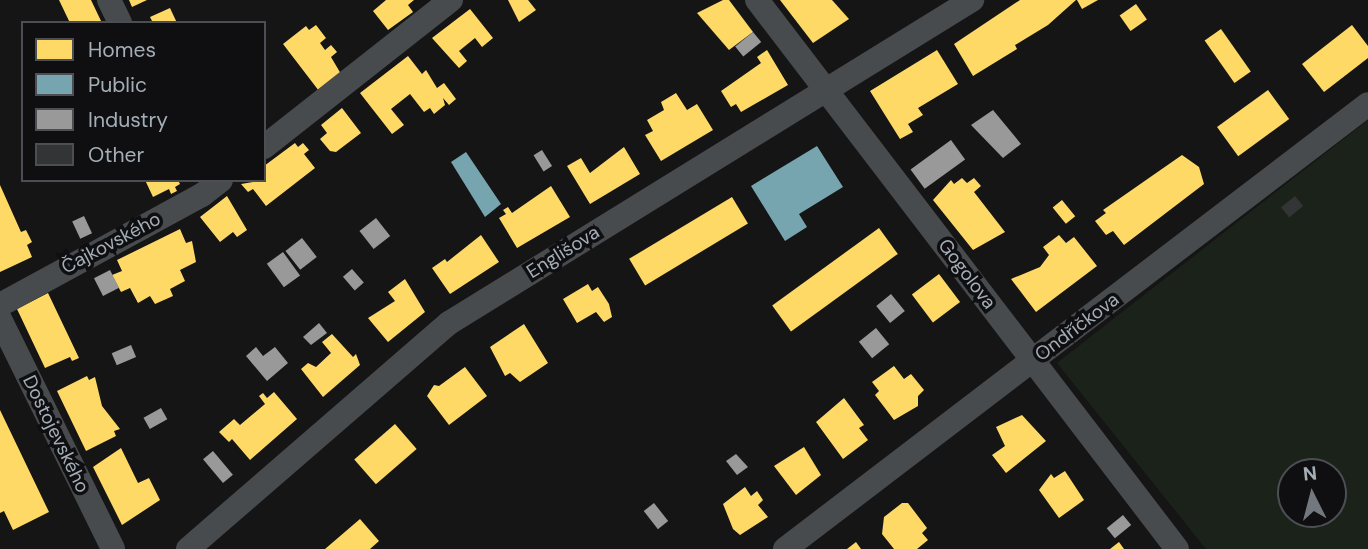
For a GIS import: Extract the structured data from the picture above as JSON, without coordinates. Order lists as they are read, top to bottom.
{
  "streets": {
    "street": [
      "Čajkovského",
      "Englišova",
      "Gogolova",
      "Ondříčkova",
      "Dostojevského"
    ]
  },
  "crossings": [
    ["Englišova", "Gogolova"],
    ["Gogolova", "Ondříčkova"]
  ],
  "legend": [
    "Homes",
    "Public",
    "Industry",
    "Other"
  ],
  "north": "top"
}
